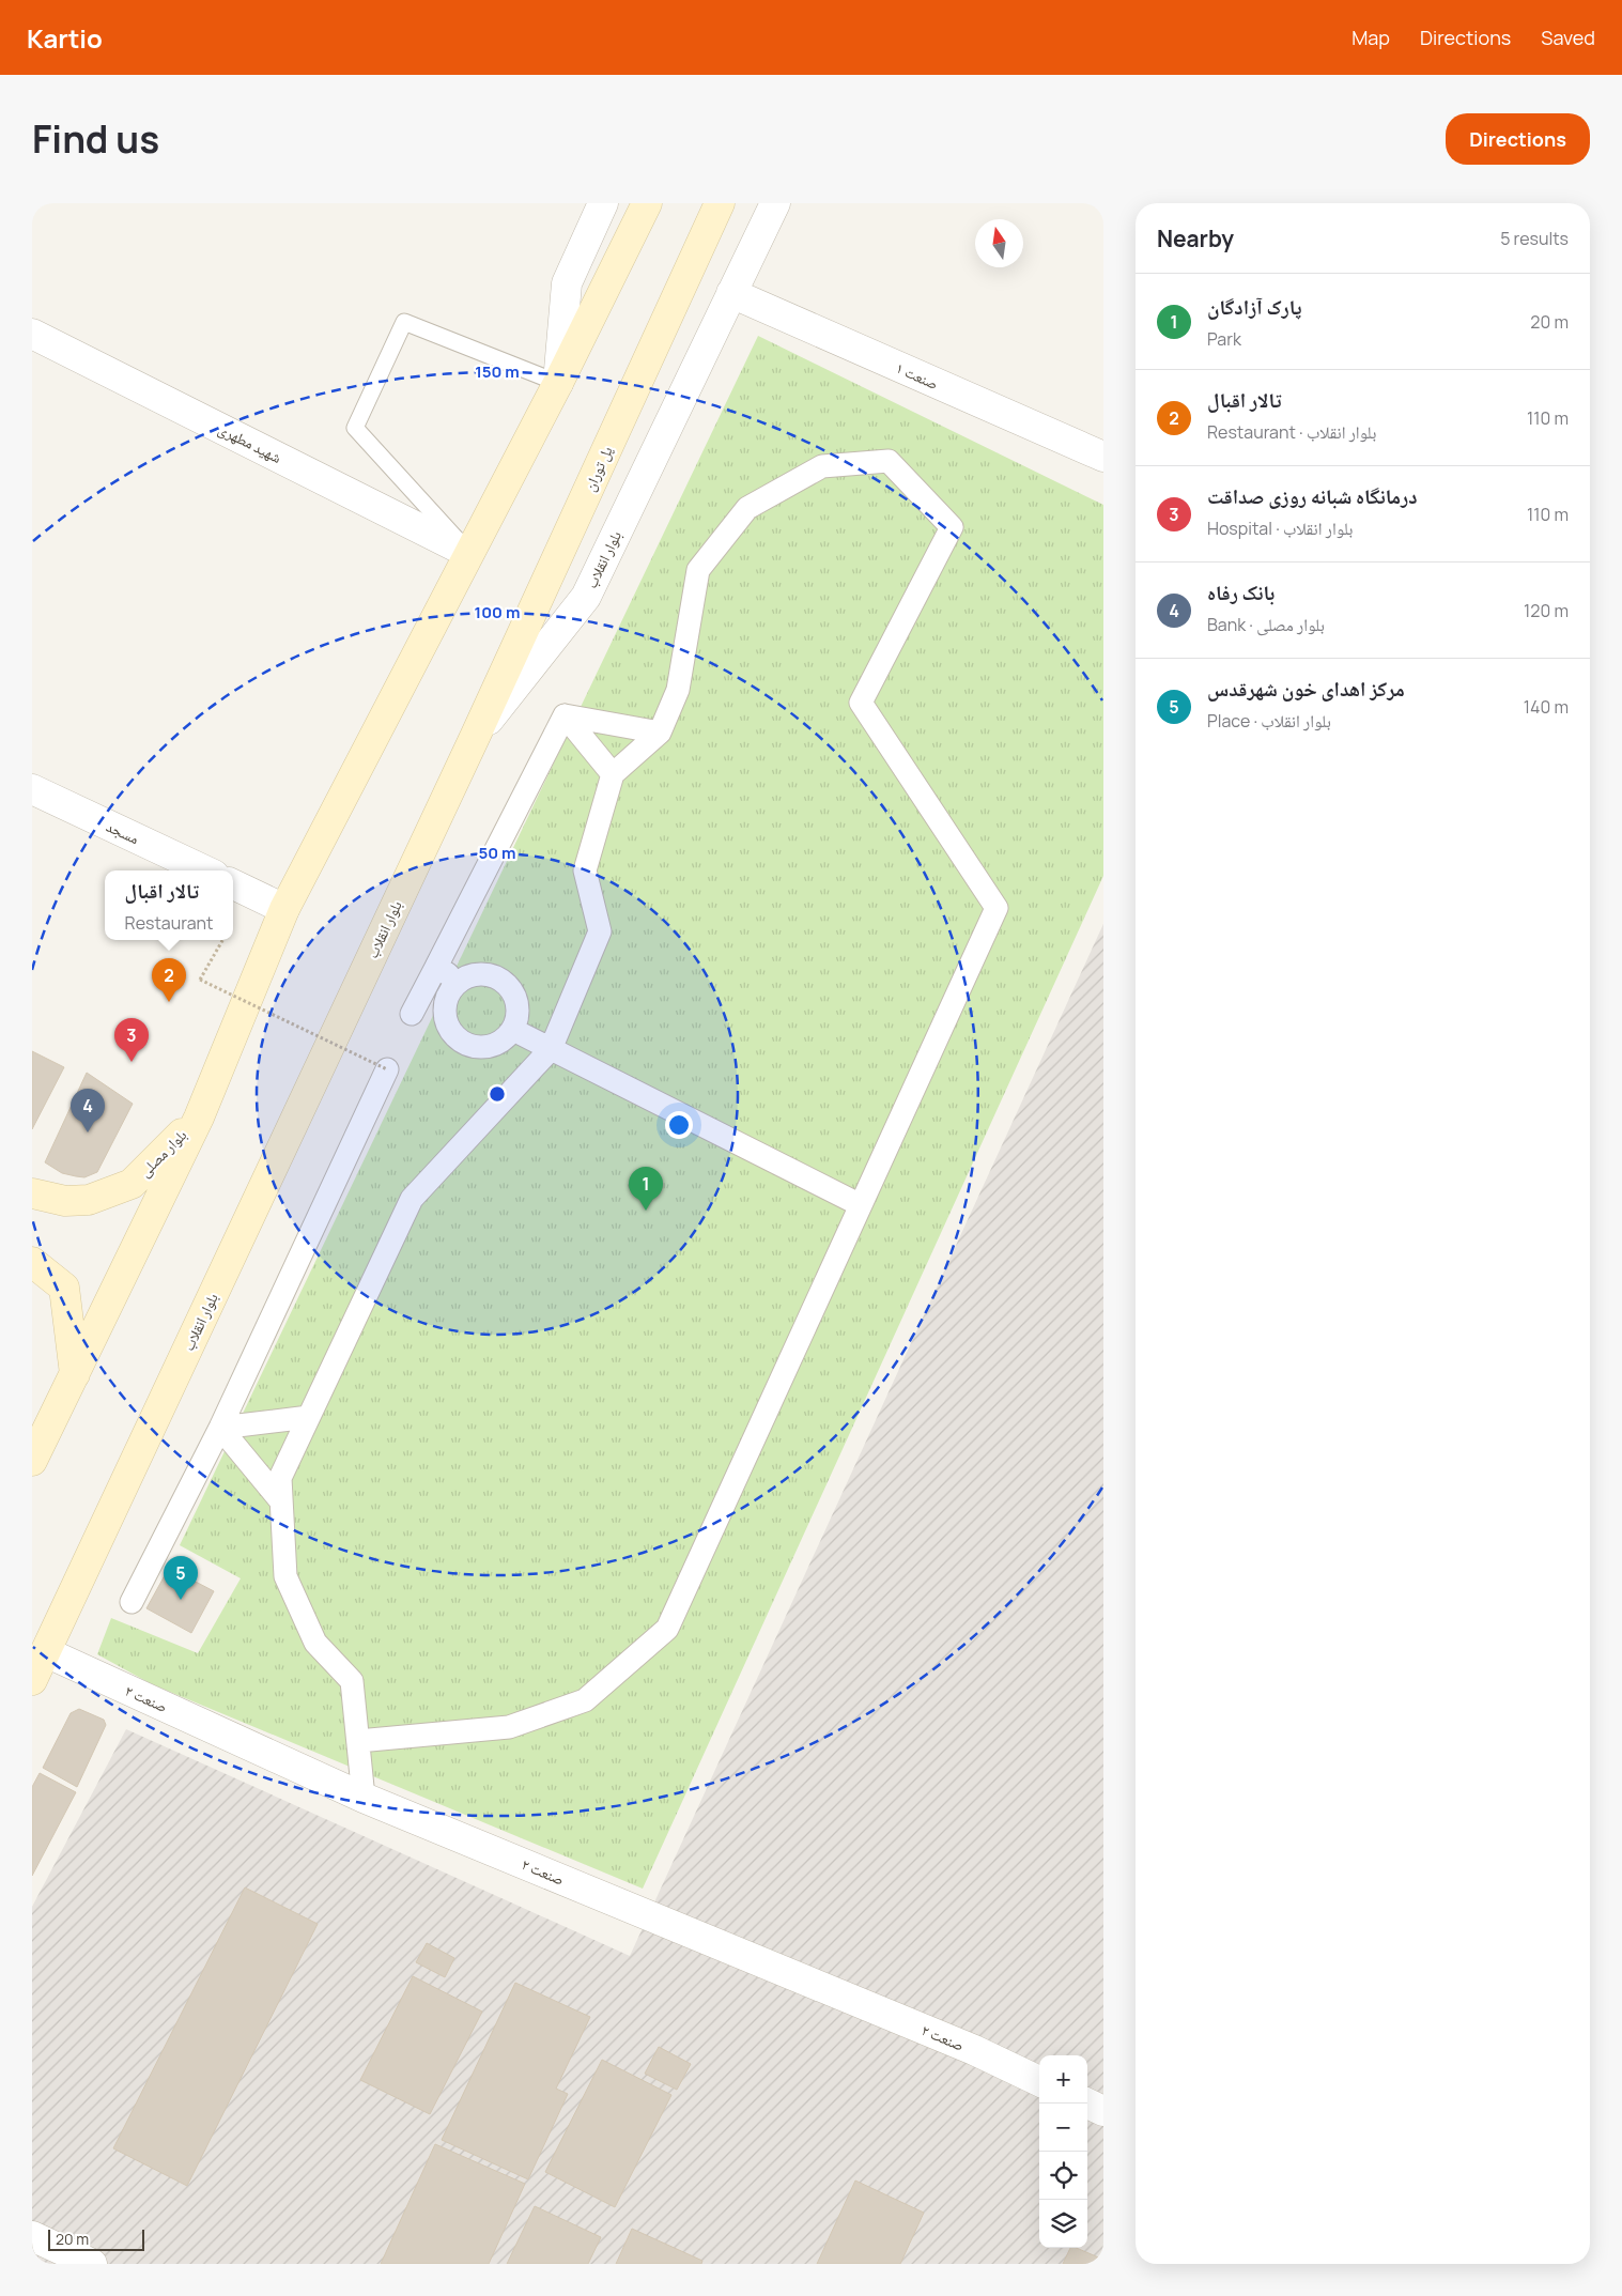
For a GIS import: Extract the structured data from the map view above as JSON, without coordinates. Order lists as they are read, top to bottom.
{
  "streets": {
    "main road": ["پل توران", "بلوار انقلاب", "بلوار مصلی"],
    "street": [
      "صنعت ۱",
      "شهید مطهری",
      "مسجد",
      "صنعت ۲"
    ]
  },
  "crossings": [
    ["صنعت ۱", "بلوار انقلاب"],
    ["پل توران", "بلوار انقلاب"],
    ["بلوار انقلاب", "صنعت ۲"]
  ],
  "scale_bar": "20 m",
  "north": "top",
  "page": {
    "header": "Kartio",
    "nav": ["Map", "Directions", "Saved"],
    "title": "Find us",
    "buttons": "Directions",
    "heading": ["Nearby", "5 results"],
    "list": [
      {
        "mark": "1",
        "name": "پارک آزادگان",
        "note": "Park",
        "value": "20 m"
      },
      {
        "mark": "2",
        "name": "تالار اقبال",
        "note": "Restaurant · بلوار انقلاب",
        "value": "110 m"
      },
      {
        "mark": "3",
        "name": "درمانگاه شبانه روزی صداقت",
        "note": "Hospital · بلوار انقلاب",
        "value": "110 m"
      },
      {
        "mark": "4",
        "name": "بانک رفاه",
        "note": "Bank · بلوار مصلی",
        "value": "120 m"
      },
      {
        "mark": "5",
        "name": "مرکز اهدای خون شهرقدس",
        "note": "Place · بلوار انقلاب",
        "value": "140 m"
      }
    ],
    "popup": ["تالار اقبال", "Restaurant"],
    "pins": [
      "2",
      "3",
      "4",
      "1",
      "5"
    ],
    "map_buttons": ["+", "−"],
    "scale": "20 m"
  },
  "rings": ["150 m", "100 m", "50 m"]
}
